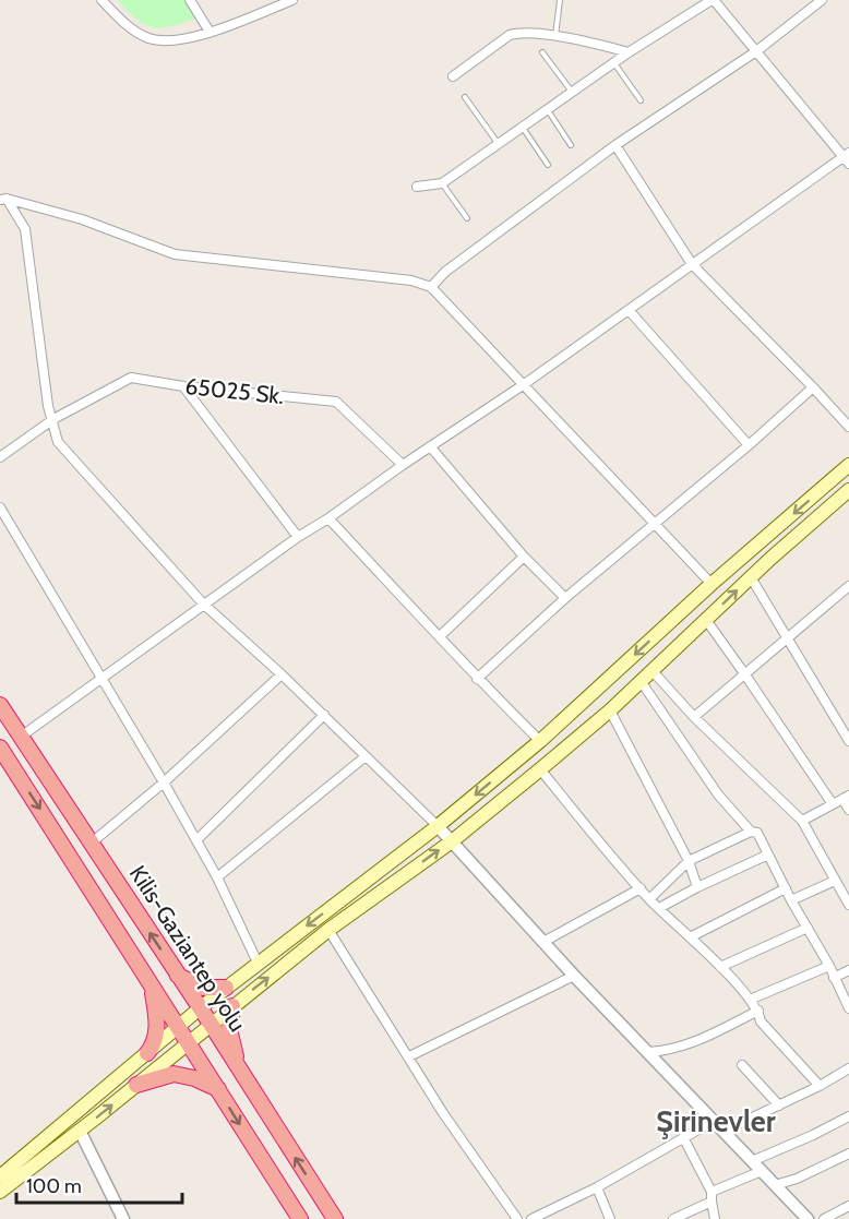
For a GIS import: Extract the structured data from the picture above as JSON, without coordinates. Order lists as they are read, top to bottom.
{
  "streets": {
    "highway": ["Kilis-Gaziantep yolu"],
    "street": ["65025 Sk."]
  },
  "districts": ["Şirinevler"],
  "scale_bar": "100 m"
}
